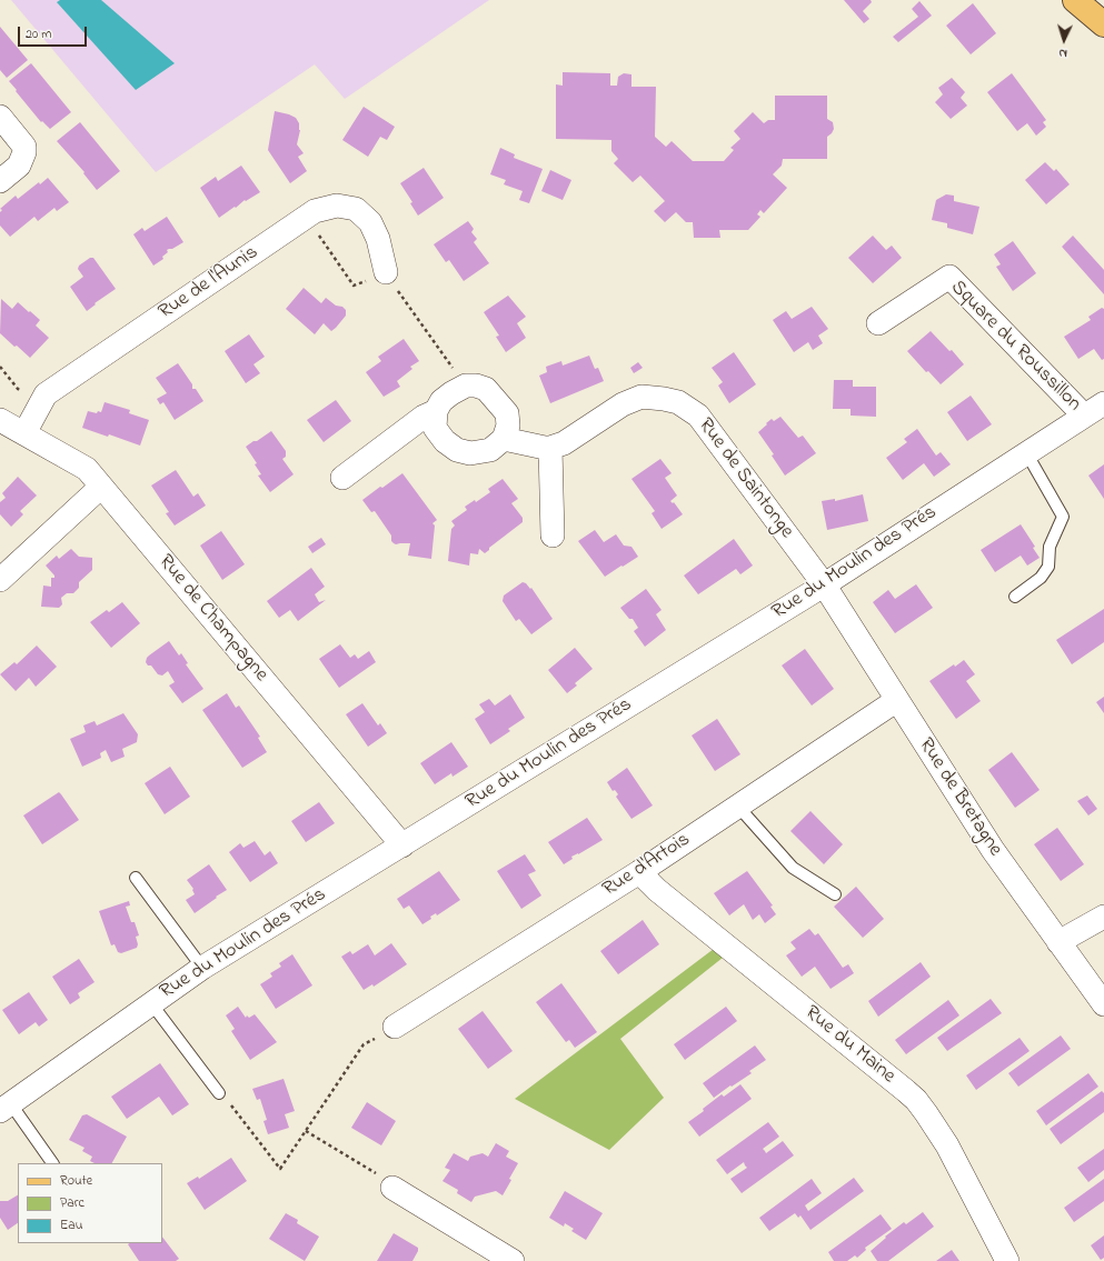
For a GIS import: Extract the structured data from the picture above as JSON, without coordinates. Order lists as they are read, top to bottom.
{
  "streets": {
    "street": [
      "Rue de l'Aunis",
      "Square du Roussillon",
      "Rue de Saintonge",
      "Rue du Moulin des Prés",
      "Rue de Champagne",
      "Rue de Bretagne",
      "Rue d'Artois",
      "Rue du Maine"
    ]
  },
  "crossings": [
    ["Rue de l'Aunis", "Rue de Champagne"],
    ["Square du Roussillon", "Rue du Moulin des Prés"],
    ["Rue de Saintonge", "Rue du Moulin des Prés"],
    ["Rue de Saintonge", "Rue de Bretagne"],
    ["Rue du Moulin des Prés", "Rue de Champagne"],
    ["Rue du Moulin des Prés", "Rue de Bretagne"],
    ["Rue de Bretagne", "Rue d'Artois"],
    ["Rue d'Artois", "Rue du Maine"]
  ],
  "legend": ["Route", "Parc", "Eau"],
  "scale_bar": "20 m",
  "north": "bottom"
}
